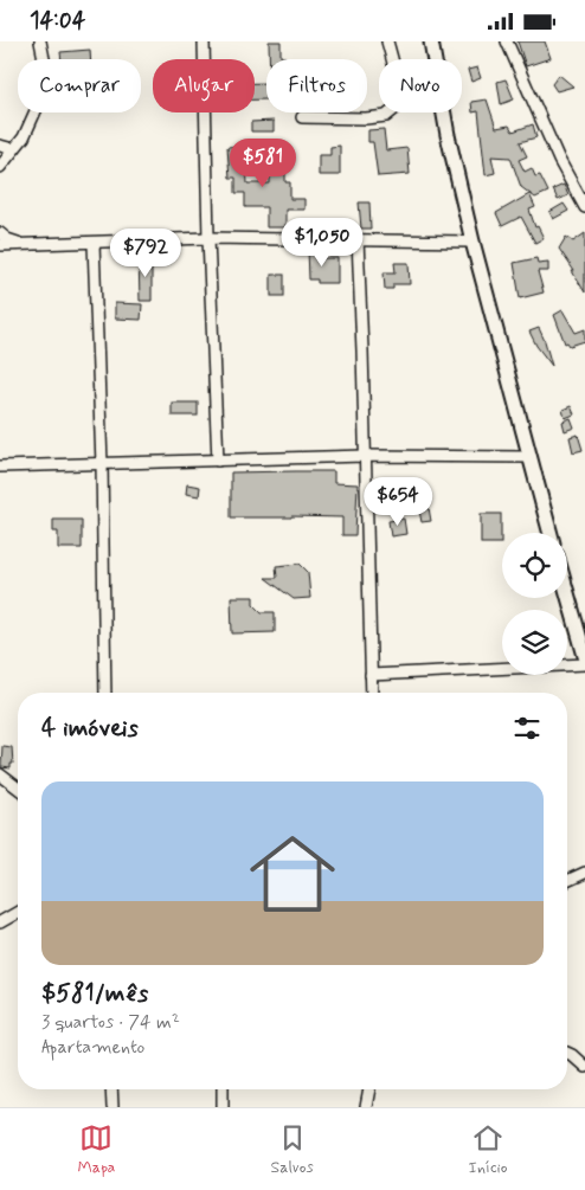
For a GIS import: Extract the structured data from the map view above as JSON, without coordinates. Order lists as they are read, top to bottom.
{
  "page": {
    "status": "14:04",
    "chip": [
      "Comprar",
      "Alugar",
      "Filtros",
      "Novo"
    ],
    "price": [
      "$581",
      "$1,050",
      "$792",
      "$654"
    ],
    "heading": "4 imóveis",
    "list": [
      {
        "name": "$581/mês",
        "note": "3 quartos · 74 m² · Apartamento"
      }
    ],
    "tabs": ["Mapa", "Salvos", "Início"]
  }
}
